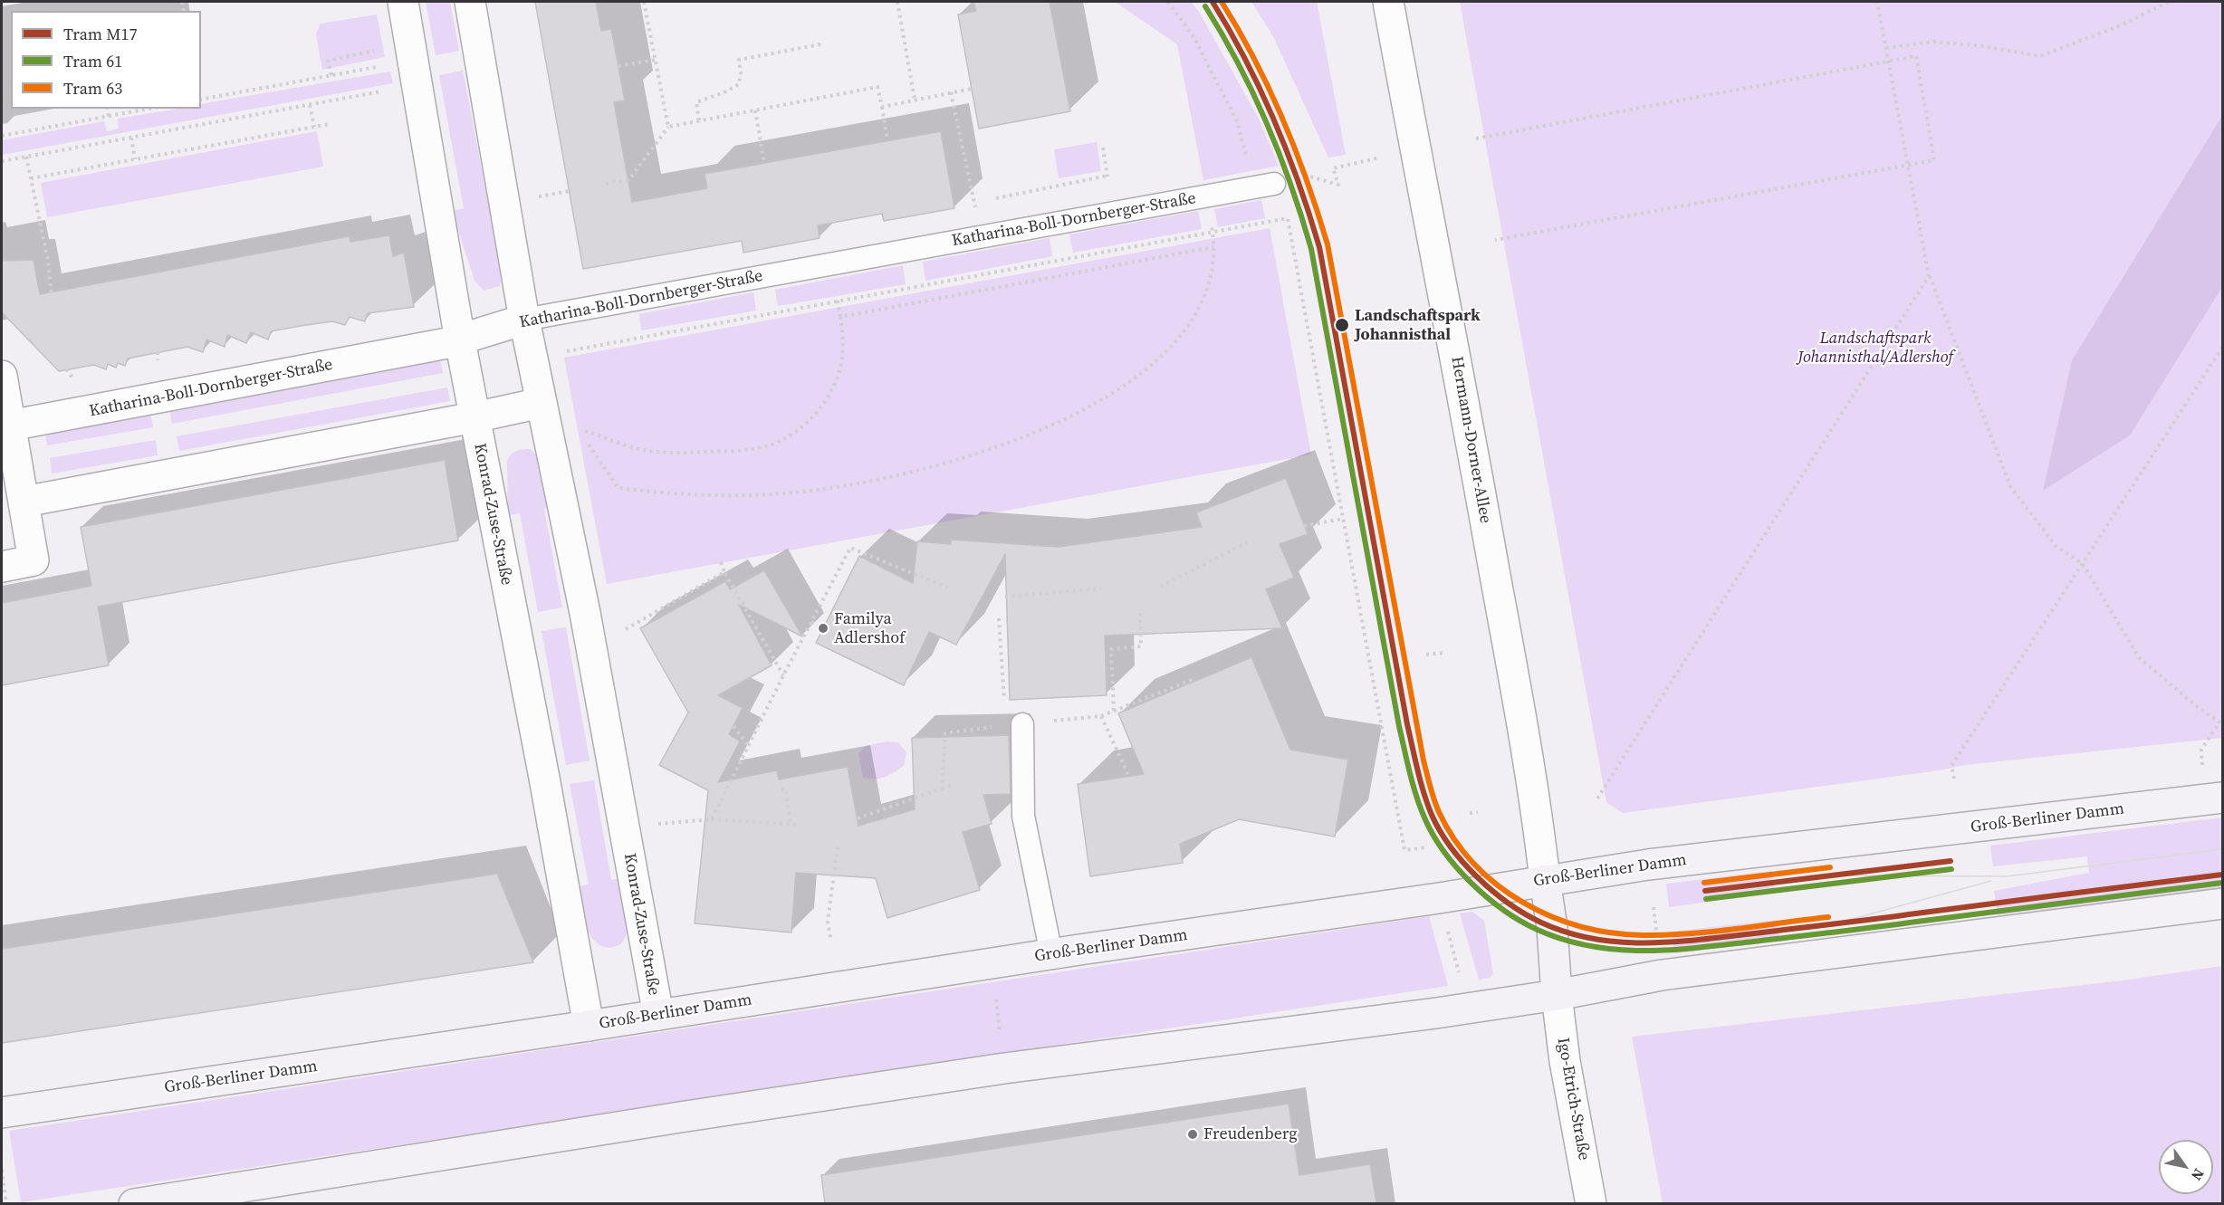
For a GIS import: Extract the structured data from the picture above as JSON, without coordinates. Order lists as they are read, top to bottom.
{
  "streets": {
    "main road": ["Groß-Berliner Damm"],
    "street": [
      "Katharina-Boll-Dornberger-Straße",
      "Hermann-Dorner-Allee",
      "Konrad-Zuse-Straße",
      "Igo-Etrich-Straße"
    ]
  },
  "crossings": [
    ["Katharina-Boll-Dornberger-Straße", "Konrad-Zuse-Straße"],
    ["Hermann-Dorner-Allee", "Groß-Berliner Damm"],
    ["Konrad-Zuse-Straße", "Groß-Berliner Damm"]
  ],
  "parks": ["Landschaftspark Johannisthal/Adlershof"],
  "places": ["Landschaftspark Johannisthal", "Familya Adlershof", "Freudenberg"],
  "lines": ["tram line M17", "tram line 63", "tram line 61"],
  "legend": ["Tram M17", "Tram 61", "Tram 63"],
  "north": "bottom right"
}
